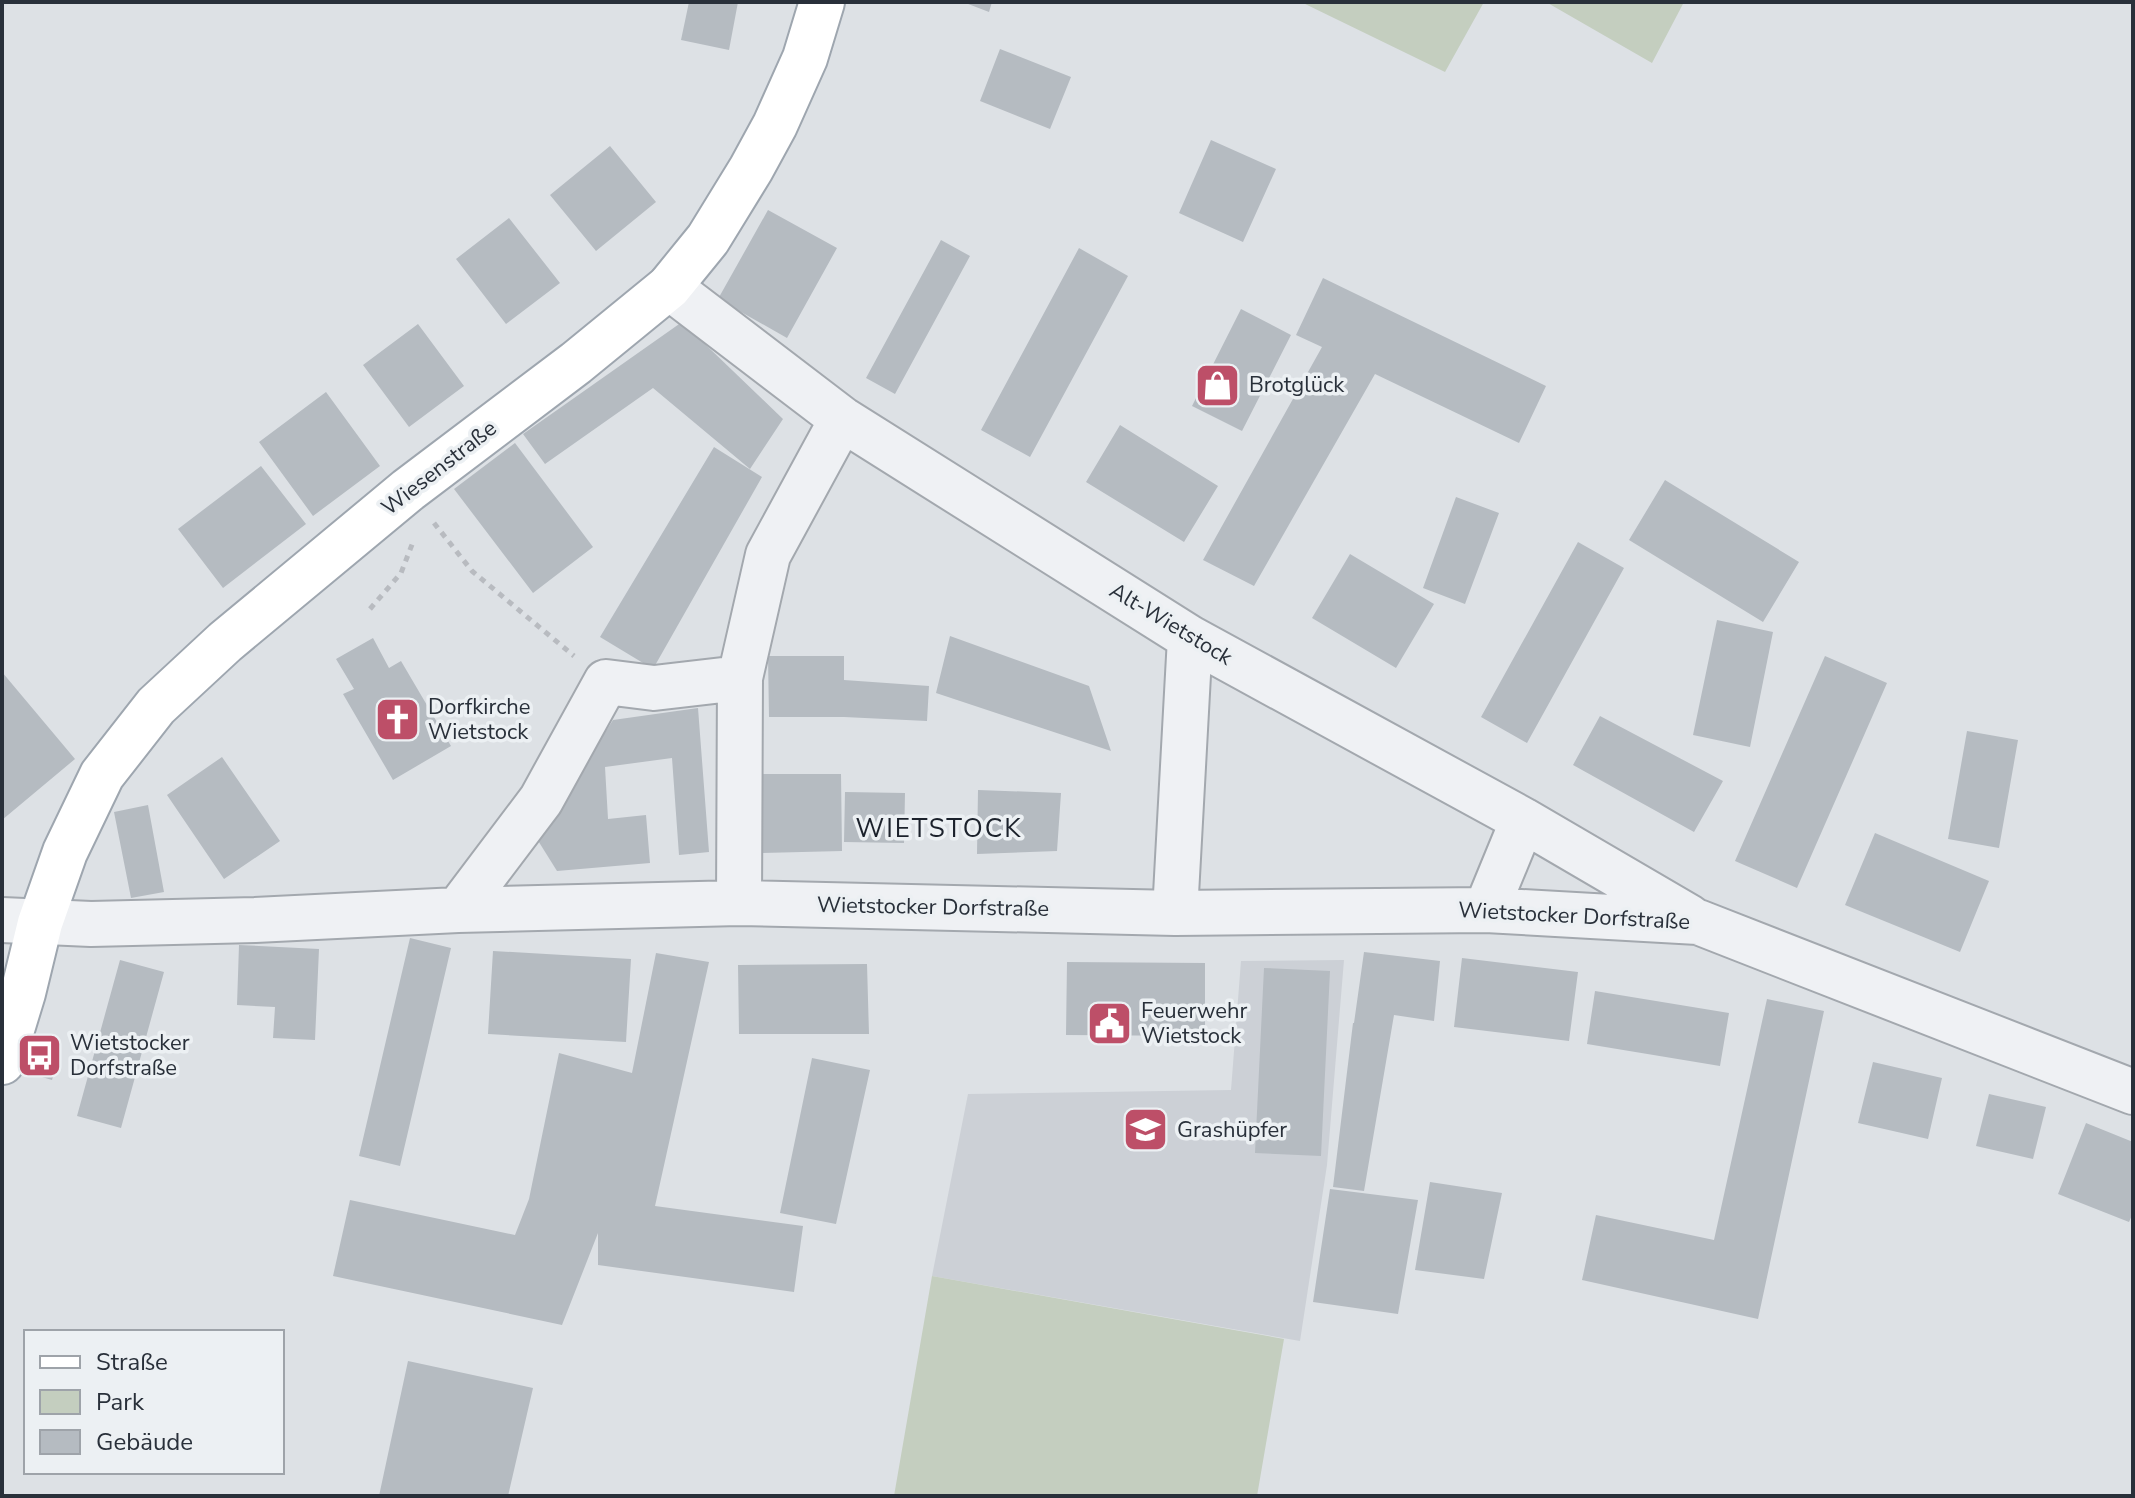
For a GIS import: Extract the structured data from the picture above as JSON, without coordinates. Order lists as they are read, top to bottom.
{
  "streets": {
    "main road": ["Wiesenstraße"],
    "street": ["Alt-Wietstock", "Wietstocker Dorfstraße"]
  },
  "crossings": [
    ["Wiesenstraße", "Alt-Wietstock"],
    ["Wiesenstraße", "Wietstocker Dorfstraße"],
    ["Alt-Wietstock", "Wietstocker Dorfstraße"]
  ],
  "districts": ["WIETSTOCK"],
  "places": {
    "shop": ["Brotglück"],
    "church": ["Dorfkirche Wietstock"],
    "public building": ["Feuerwehr Wietstock"],
    "bus stop": ["Wietstocker Dorfstraße"],
    "school or university": ["Grashüpfer"]
  },
  "legend": ["Straße", "Park", "Gebäude"]
}
